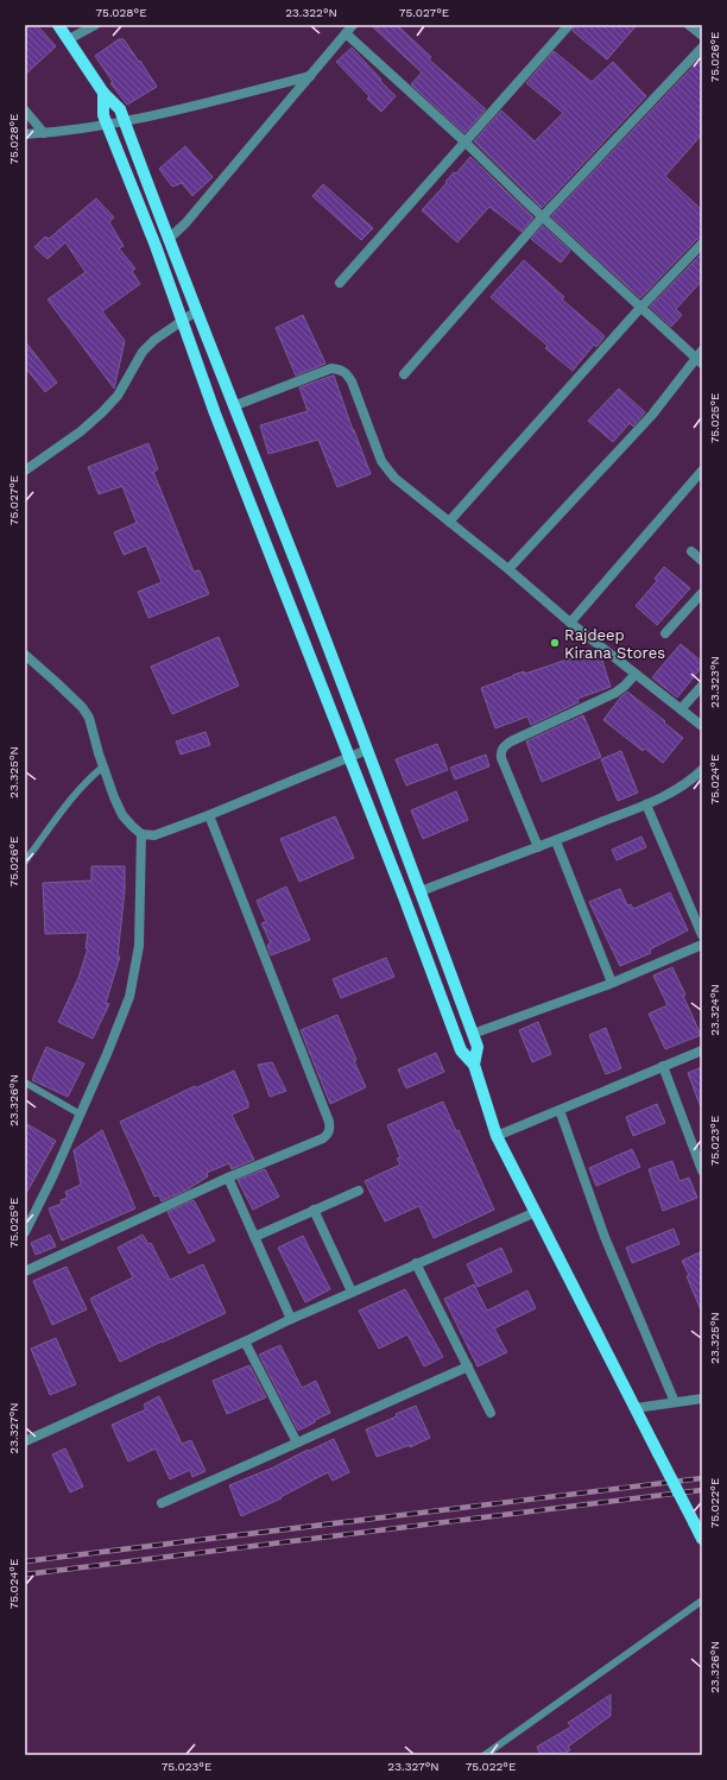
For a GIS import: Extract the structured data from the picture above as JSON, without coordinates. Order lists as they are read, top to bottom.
{
  "places": ["Rajdeep Kirana Stores"],
  "coordinates": [
    "75.028°E",
    "23.322°N",
    "75.027°E",
    "75.026°E",
    "75.025°E",
    "23.323°N",
    "23.325°N",
    "75.024°E",
    "23.324°N",
    "23.326°N",
    "75.023°E",
    "23.327°N",
    "75.022°E"
  ]
}
